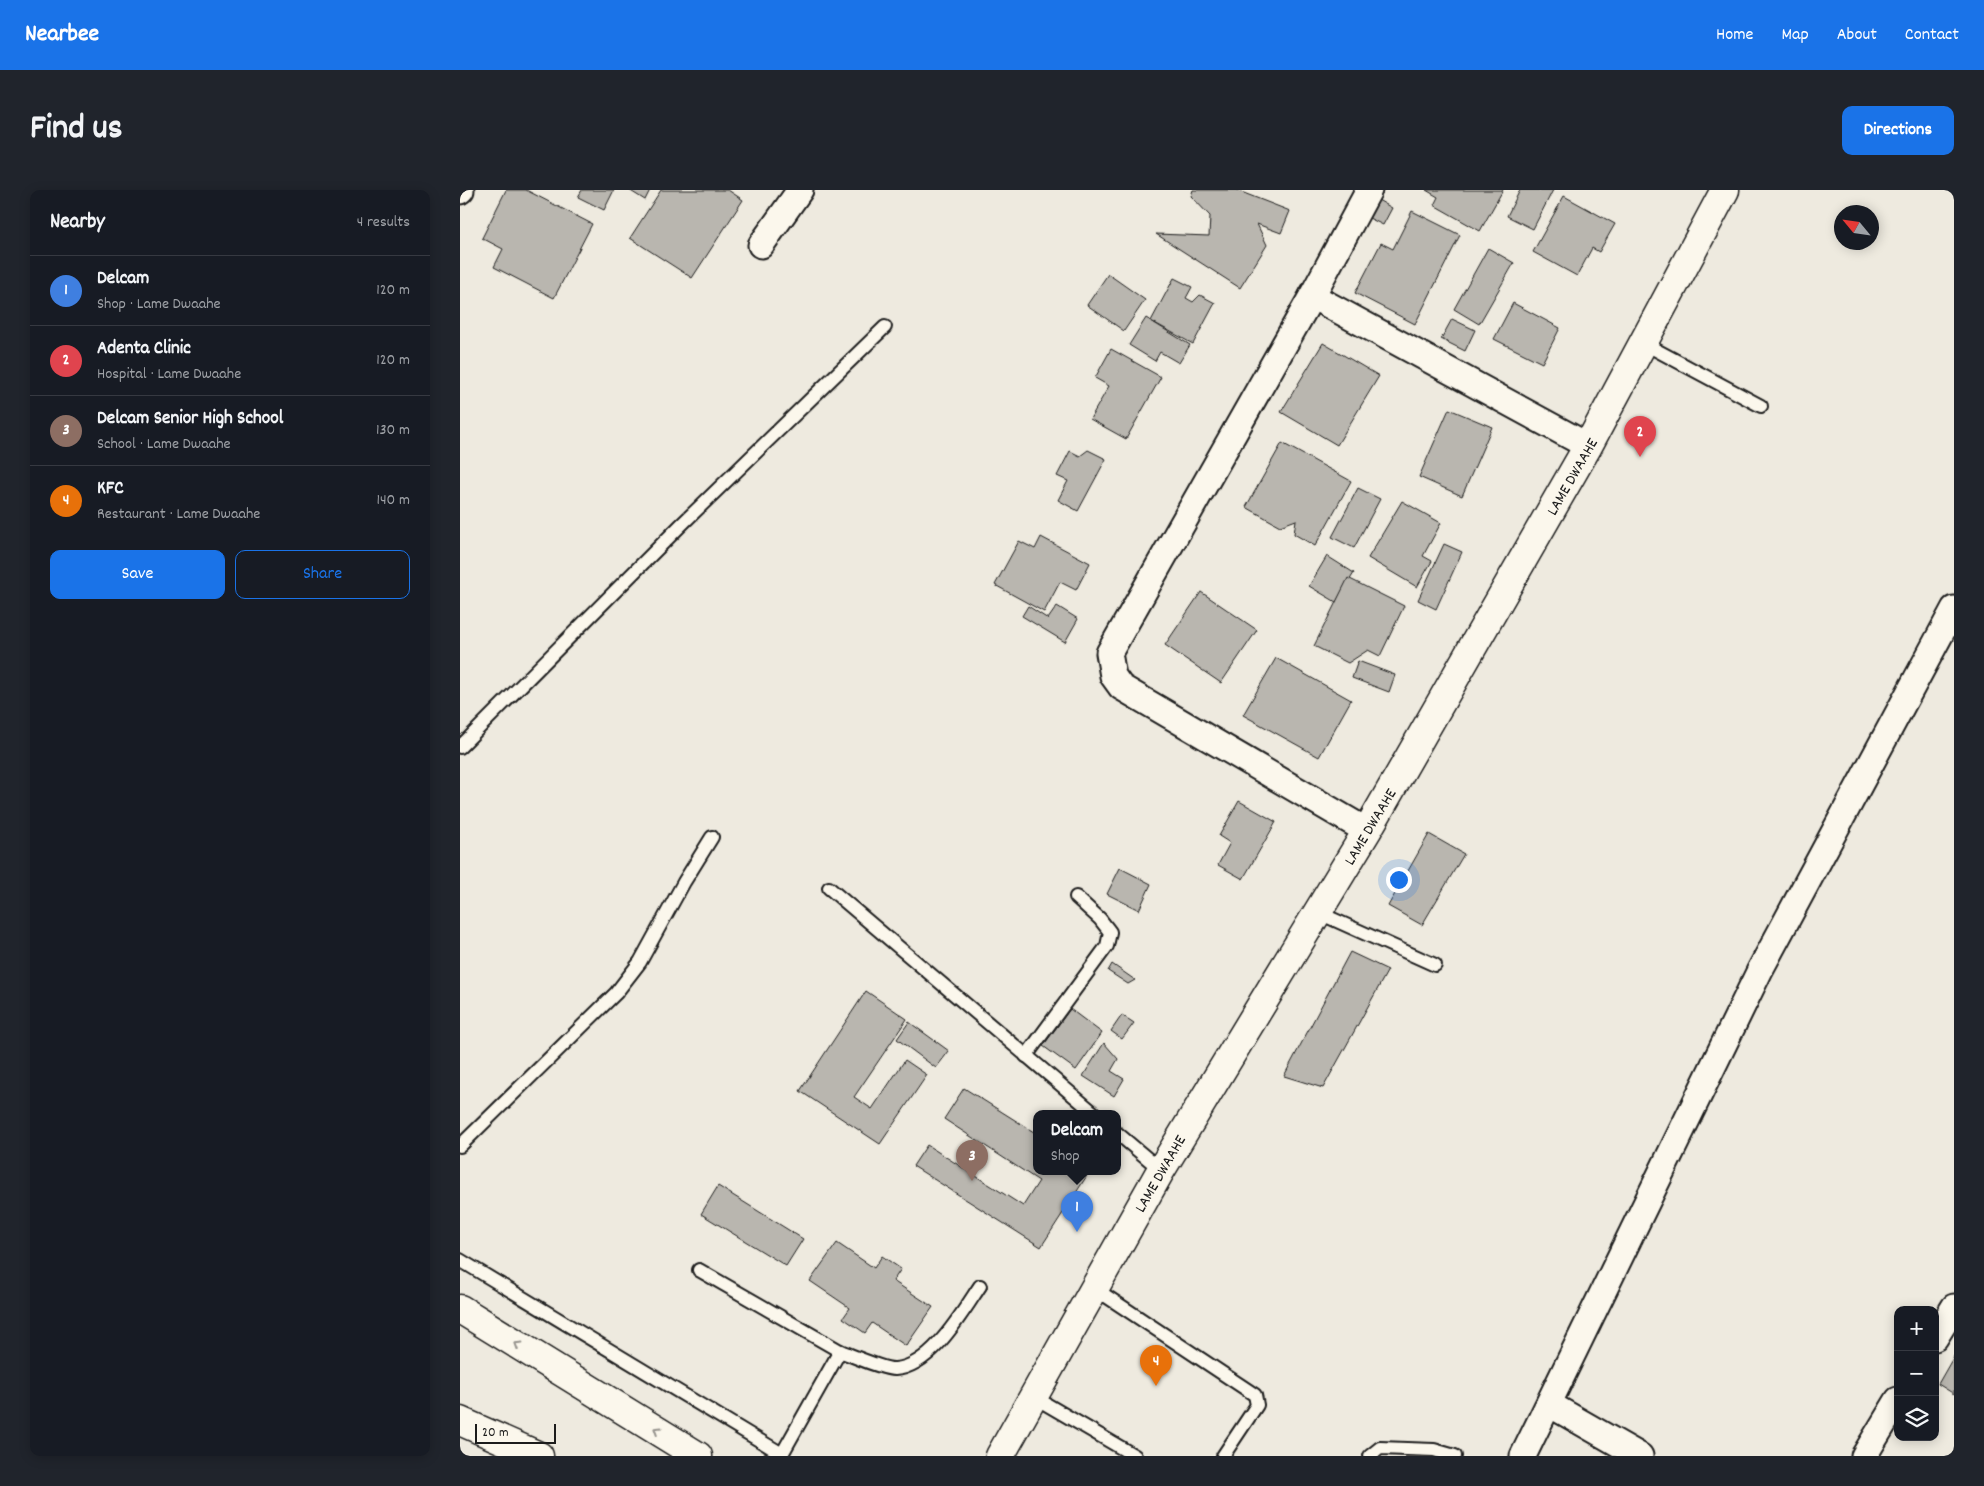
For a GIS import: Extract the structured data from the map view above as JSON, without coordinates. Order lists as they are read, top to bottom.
{
  "streets": {
    "main road": ["LAME DWAAHE"]
  },
  "scale_bar": "20 m",
  "north": "top left",
  "page": {
    "header": "Nearbee",
    "nav": [
      "Home",
      "Map",
      "About",
      "Contact"
    ],
    "title": "Find us",
    "buttons": [
      "Directions",
      ["Save", "Share"]
    ],
    "heading": ["Nearby", "4 results"],
    "list": [
      {
        "mark": "1",
        "name": "Delcam",
        "note": "Shop · Lame Dwaahe",
        "value": "120 m"
      },
      {
        "mark": "2",
        "name": "Adenta Clinic",
        "note": "Hospital · Lame Dwaahe",
        "value": "120 m"
      },
      {
        "mark": "3",
        "name": "Delcam Senior High School",
        "note": "School · Lame Dwaahe",
        "value": "130 m"
      },
      {
        "mark": "4",
        "name": "KFC",
        "note": "Restaurant · Lame Dwaahe",
        "value": "140 m"
      }
    ],
    "pins": [
      "2",
      "3",
      "1",
      "4"
    ],
    "popup": ["Delcam", "Shop"],
    "map_buttons": ["+", "−"],
    "scale": "20 m"
  }
}
